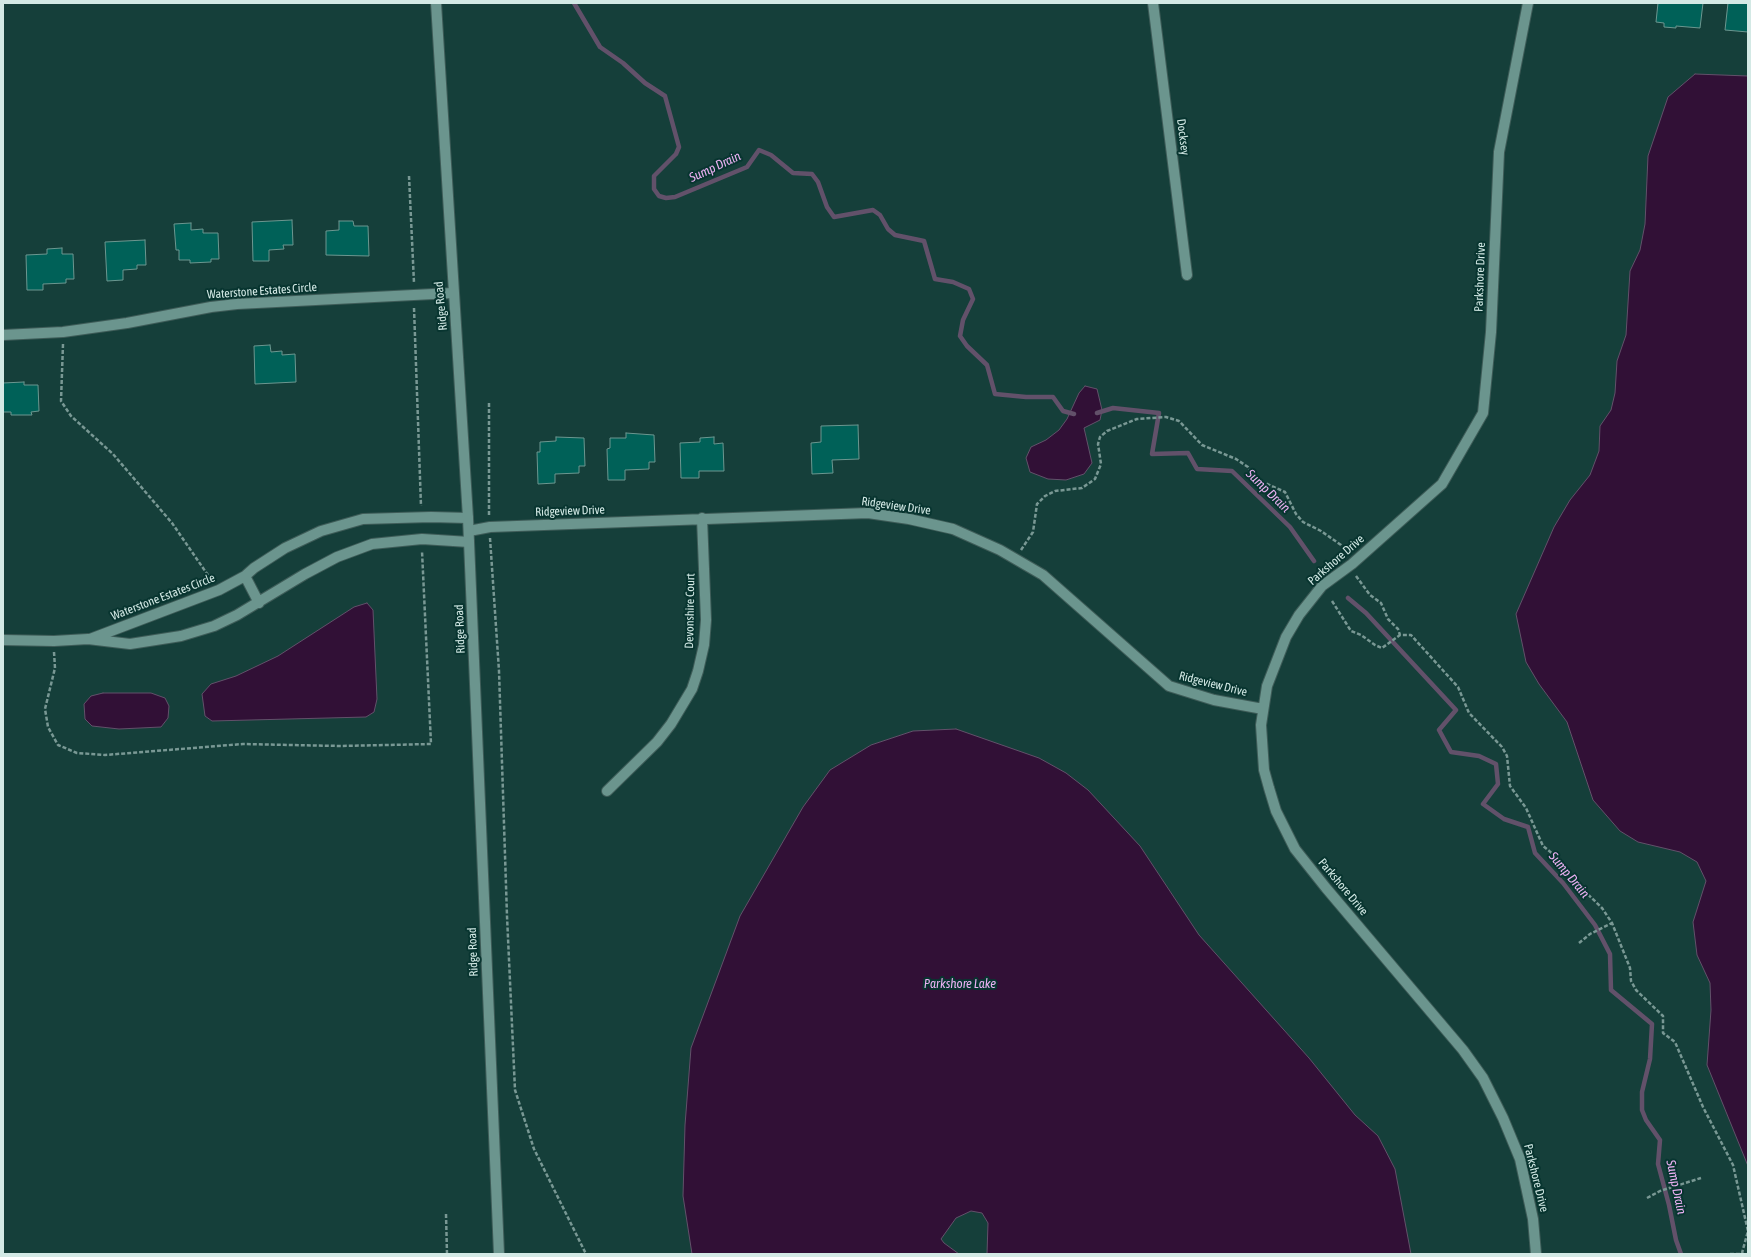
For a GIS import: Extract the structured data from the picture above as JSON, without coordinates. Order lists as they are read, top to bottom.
{
  "streets": {
    "street": [
      "Docksey",
      "Parkshore Drive",
      "Waterstone Estates Circle",
      "Ridge Road",
      "Ridgeview Drive",
      "Devonshire Court"
    ]
  },
  "crossings": [
    ["Parkshore Drive", "Ridgeview Drive"],
    ["Waterstone Estates Circle", "Ridge Road"],
    ["Ridge Road", "Ridgeview Drive"],
    ["Ridgeview Drive", "Devonshire Court"]
  ],
  "water": ["Sump Drain", "Parkshore Lake"]
}
